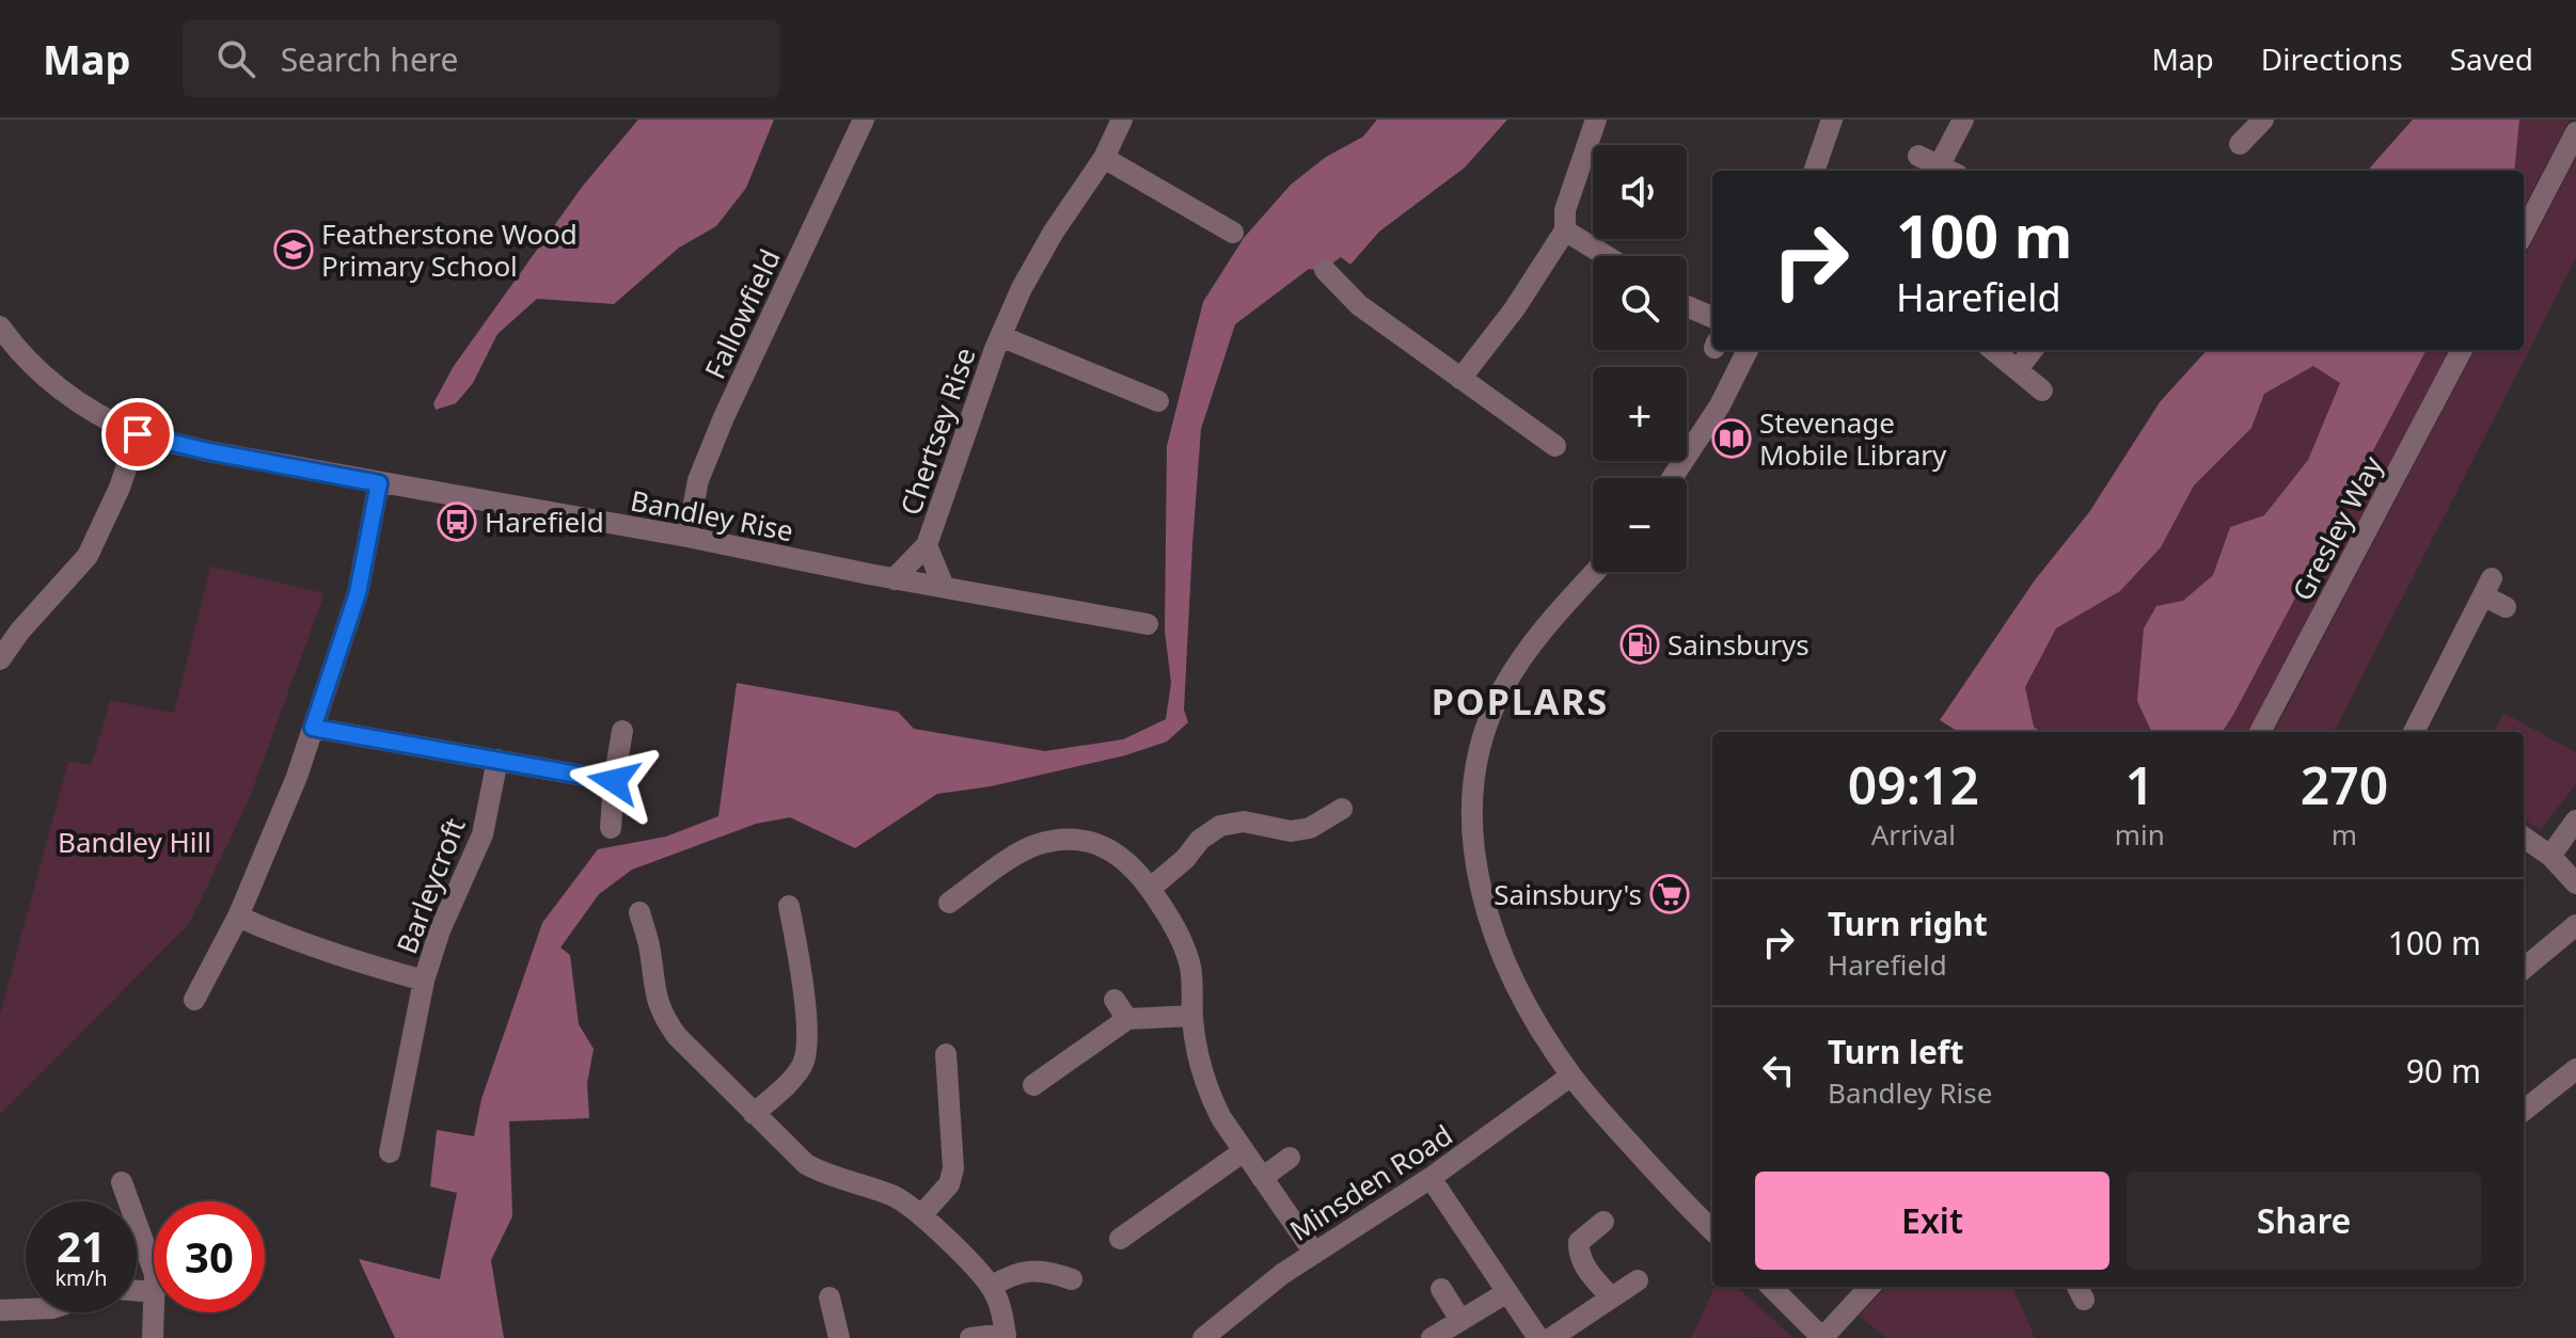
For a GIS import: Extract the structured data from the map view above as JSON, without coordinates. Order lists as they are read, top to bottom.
{
  "streets": {
    "street": [
      "Fallowfield",
      "Chertsey Rise",
      "Bandley Rise",
      "Gresley Way",
      "Barleycroft",
      "Minsden Road"
    ]
  },
  "crossings": [
    ["Fallowfield", "Bandley Rise"],
    ["Chertsey Rise", "Bandley Rise"]
  ],
  "districts": ["POPLARS"],
  "parks": ["Bandley Hill"],
  "places": {
    "school or university": ["Featherstone Wood Primary School"],
    "library": ["Stevenage Mobile Library"],
    "bus stop": ["Harefield"],
    "fuel station": ["Sainsburys"],
    "supermarket": ["Sainsbury's"]
  },
  "page": {
    "header": "Map",
    "search": "Search here",
    "nav": ["Map", "Directions", "Saved"],
    "map_buttons": ["+", "−"],
    "turn": ["100 m", "Harefield"],
    "eta": [
      "09:12",
      "Arrival",
      "1",
      "min",
      "270",
      "m"
    ],
    "list": [
      {
        "name": "Turn right",
        "note": "Harefield",
        "value": "100 m"
      },
      {
        "name": "Turn left",
        "note": "Bandley Rise",
        "value": "90 m"
      }
    ],
    "buttons": ["Exit", "Share"],
    "speed": "21 km/h",
    "limit": "30"
  }
}
